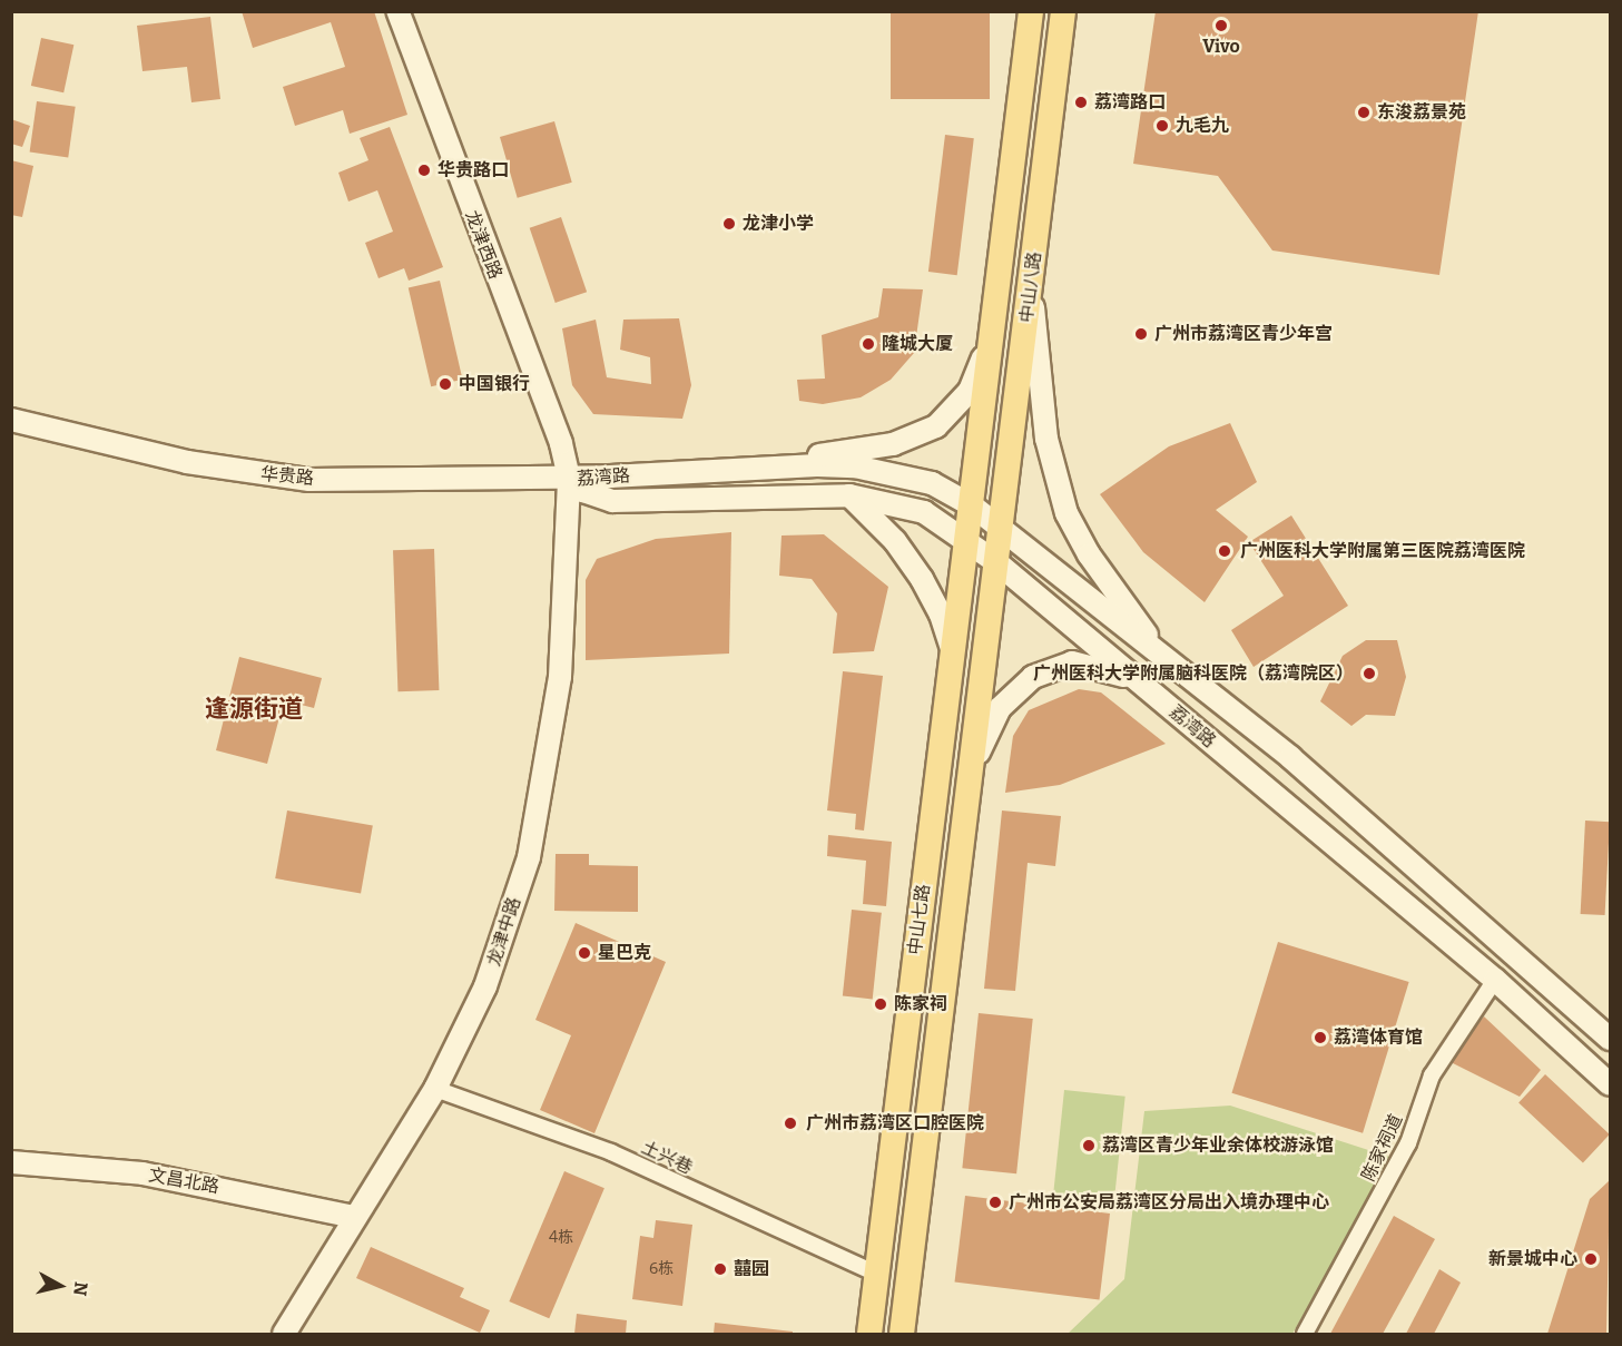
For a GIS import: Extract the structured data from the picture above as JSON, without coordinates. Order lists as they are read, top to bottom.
{
  "streets": {
    "main road": [
      "龙津西路",
      "中山八路",
      "华贵路",
      "荔湾路",
      "中山七路",
      "龙津中路",
      "文昌北路"
    ],
    "street": ["陈家祠道", "土兴巷"]
  },
  "crossings": [
    ["龙津西路", "华贵路"],
    ["龙津西路", "荔湾路"],
    ["龙津西路", "龙津中路"],
    ["中山八路", "荔湾路"],
    ["中山八路", "中山七路"],
    ["华贵路", "荔湾路"],
    ["华贵路", "龙津中路"],
    ["荔湾路", "中山七路"],
    ["荔湾路", "龙津中路"],
    ["荔湾路", "陈家祠道"],
    ["中山七路", "土兴巷"],
    ["龙津中路", "土兴巷"],
    ["龙津中路", "文昌北路"]
  ],
  "districts": ["逢源街道"],
  "places": [
    "Vivo",
    "荔湾路口",
    "东浚荔景苑",
    "九毛九",
    "华贵路口",
    "龙津小学",
    "广州市荔湾区青少年宫",
    "隆城大厦",
    "中国银行",
    "广州医科大学附属第三医院荔湾医院",
    "广州医科大学附属脑科医院（荔湾院区）",
    "星巴克",
    "陈家祠",
    "荔湾体育馆",
    "广州市荔湾区口腔医院",
    "荔湾区青少年业余体校游泳馆",
    "广州市公安局荔湾区分局出入境办理中心",
    "新景城中心",
    "囍园"
  ],
  "house_numbers": ["4栋", "6栋"],
  "north": "right"
}
